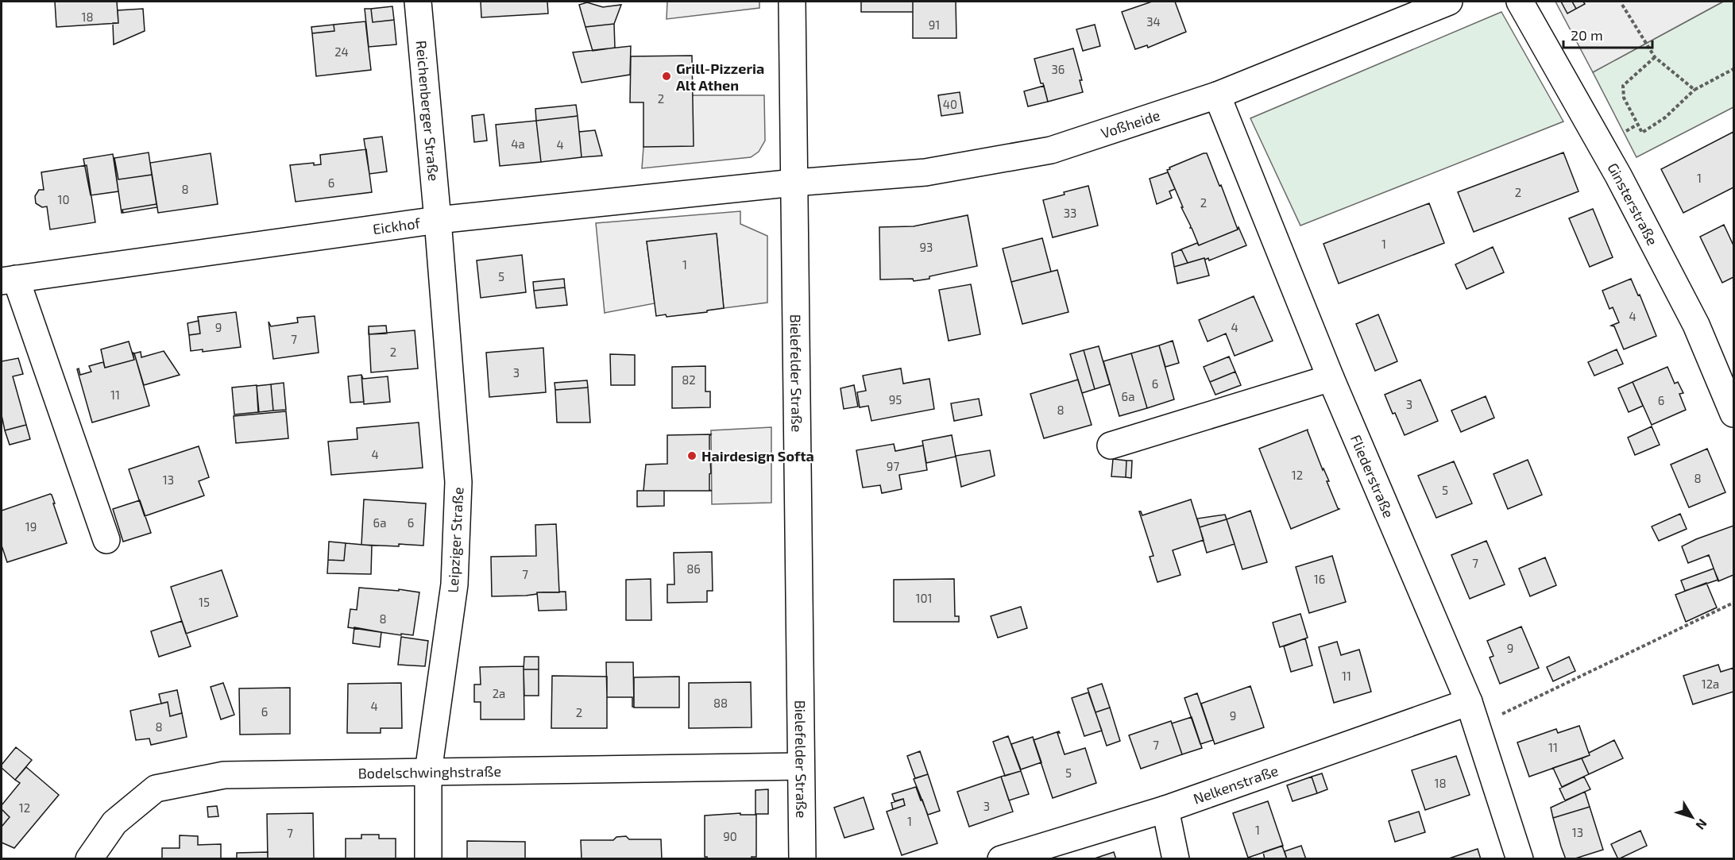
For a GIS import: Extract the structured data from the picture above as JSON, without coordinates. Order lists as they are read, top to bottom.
{
  "streets": {
    "street": [
      "Reichenberger Straße",
      "Voßheide",
      "Ginsterstraße",
      "Eickhof",
      "Bielefelder Straße",
      "Fliederstraße",
      "Leipziger Straße",
      "Bodelschwinghstraße",
      "Nelkenstraße"
    ]
  },
  "crossings": [
    ["Reichenberger Straße", "Eickhof"],
    ["Reichenberger Straße", "Leipziger Straße"],
    ["Voßheide", "Eickhof"],
    ["Voßheide", "Bielefelder Straße"],
    ["Voßheide", "Fliederstraße"],
    ["Eickhof", "Bielefelder Straße"],
    ["Eickhof", "Leipziger Straße"],
    ["Bielefelder Straße", "Bodelschwinghstraße"],
    ["Fliederstraße", "Nelkenstraße"],
    ["Leipziger Straße", "Bodelschwinghstraße"]
  ],
  "places": ["Grill-Pizzeria Alt Athen", "Hairdesign Softa"],
  "house_numbers": [
    "18",
    "34",
    "91",
    "24",
    "36",
    "2",
    "40",
    "4a",
    "4",
    "1",
    "6",
    "8",
    "2",
    "10",
    "2",
    "33",
    "1",
    "93",
    "1",
    "5",
    "4",
    "9",
    "4",
    "7",
    "2",
    "3",
    "82",
    "6",
    "11",
    "6a",
    "95",
    "6",
    "3",
    "8",
    "4",
    "97",
    "12",
    "8",
    "13",
    "5",
    "6a",
    "6",
    "19",
    "7",
    "86",
    "7",
    "16",
    "101",
    "15",
    "8",
    "9",
    "11",
    "12a",
    "2a",
    "88",
    "4",
    "6",
    "2",
    "9",
    "8",
    "7",
    "11",
    "5",
    "18",
    "3",
    "12",
    "1",
    "1",
    "13",
    "7",
    "90"
  ],
  "scale_bar": "20 m",
  "north": "bottom right"
}
